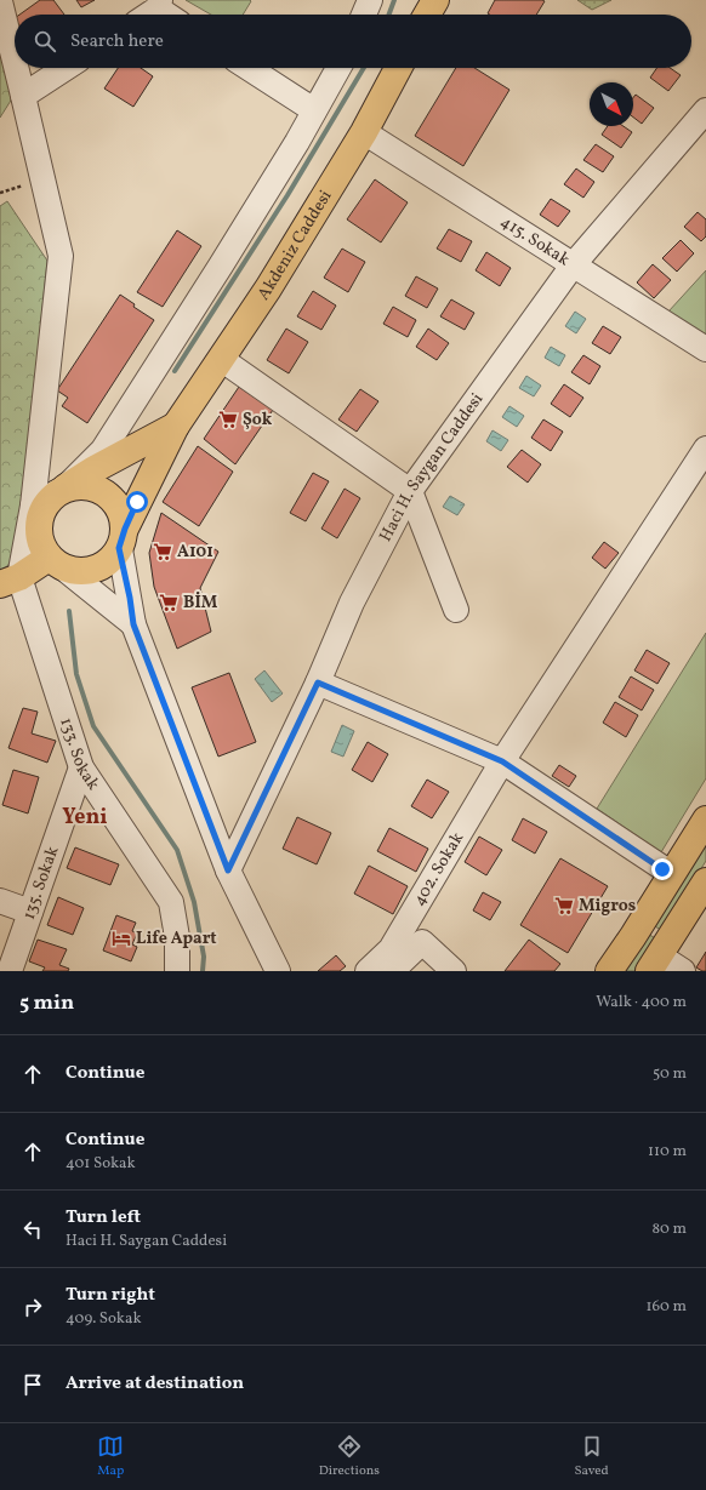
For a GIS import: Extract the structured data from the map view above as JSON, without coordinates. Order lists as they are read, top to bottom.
{
  "streets": {
    "main road": ["Akdeniz Caddesi"],
    "street": [
      "415. Sokak",
      "Haci H. Saygan Caddesi",
      "133. Sokak",
      "402. Sokak",
      "135. Sokak"
    ]
  },
  "crossings": [
    ["415. Sokak", "Akdeniz Caddesi"],
    ["415. Sokak", "Haci H. Saygan Caddesi"],
    ["133. Sokak", "135. Sokak"]
  ],
  "districts": ["Yeni"],
  "places": {
    "supermarket": [
      "Şok",
      "A101",
      "BİM",
      "Migros"
    ],
    "hotel": ["Life Apart"]
  },
  "north": "bottom right",
  "page": {
    "search": "Search here",
    "heading": ["5 min", "Walk · 400 m"],
    "list": [
      ["Continue", "50 m"],
      ["Continue", "401 Sokak", "110 m"],
      ["Turn left", "Haci H. Saygan Caddesi", "80 m"],
      ["Turn right", "409. Sokak", "160 m"],
      "Arrive at destination"
    ],
    "nav": ["Map", "Directions", "Saved"]
  }
}
